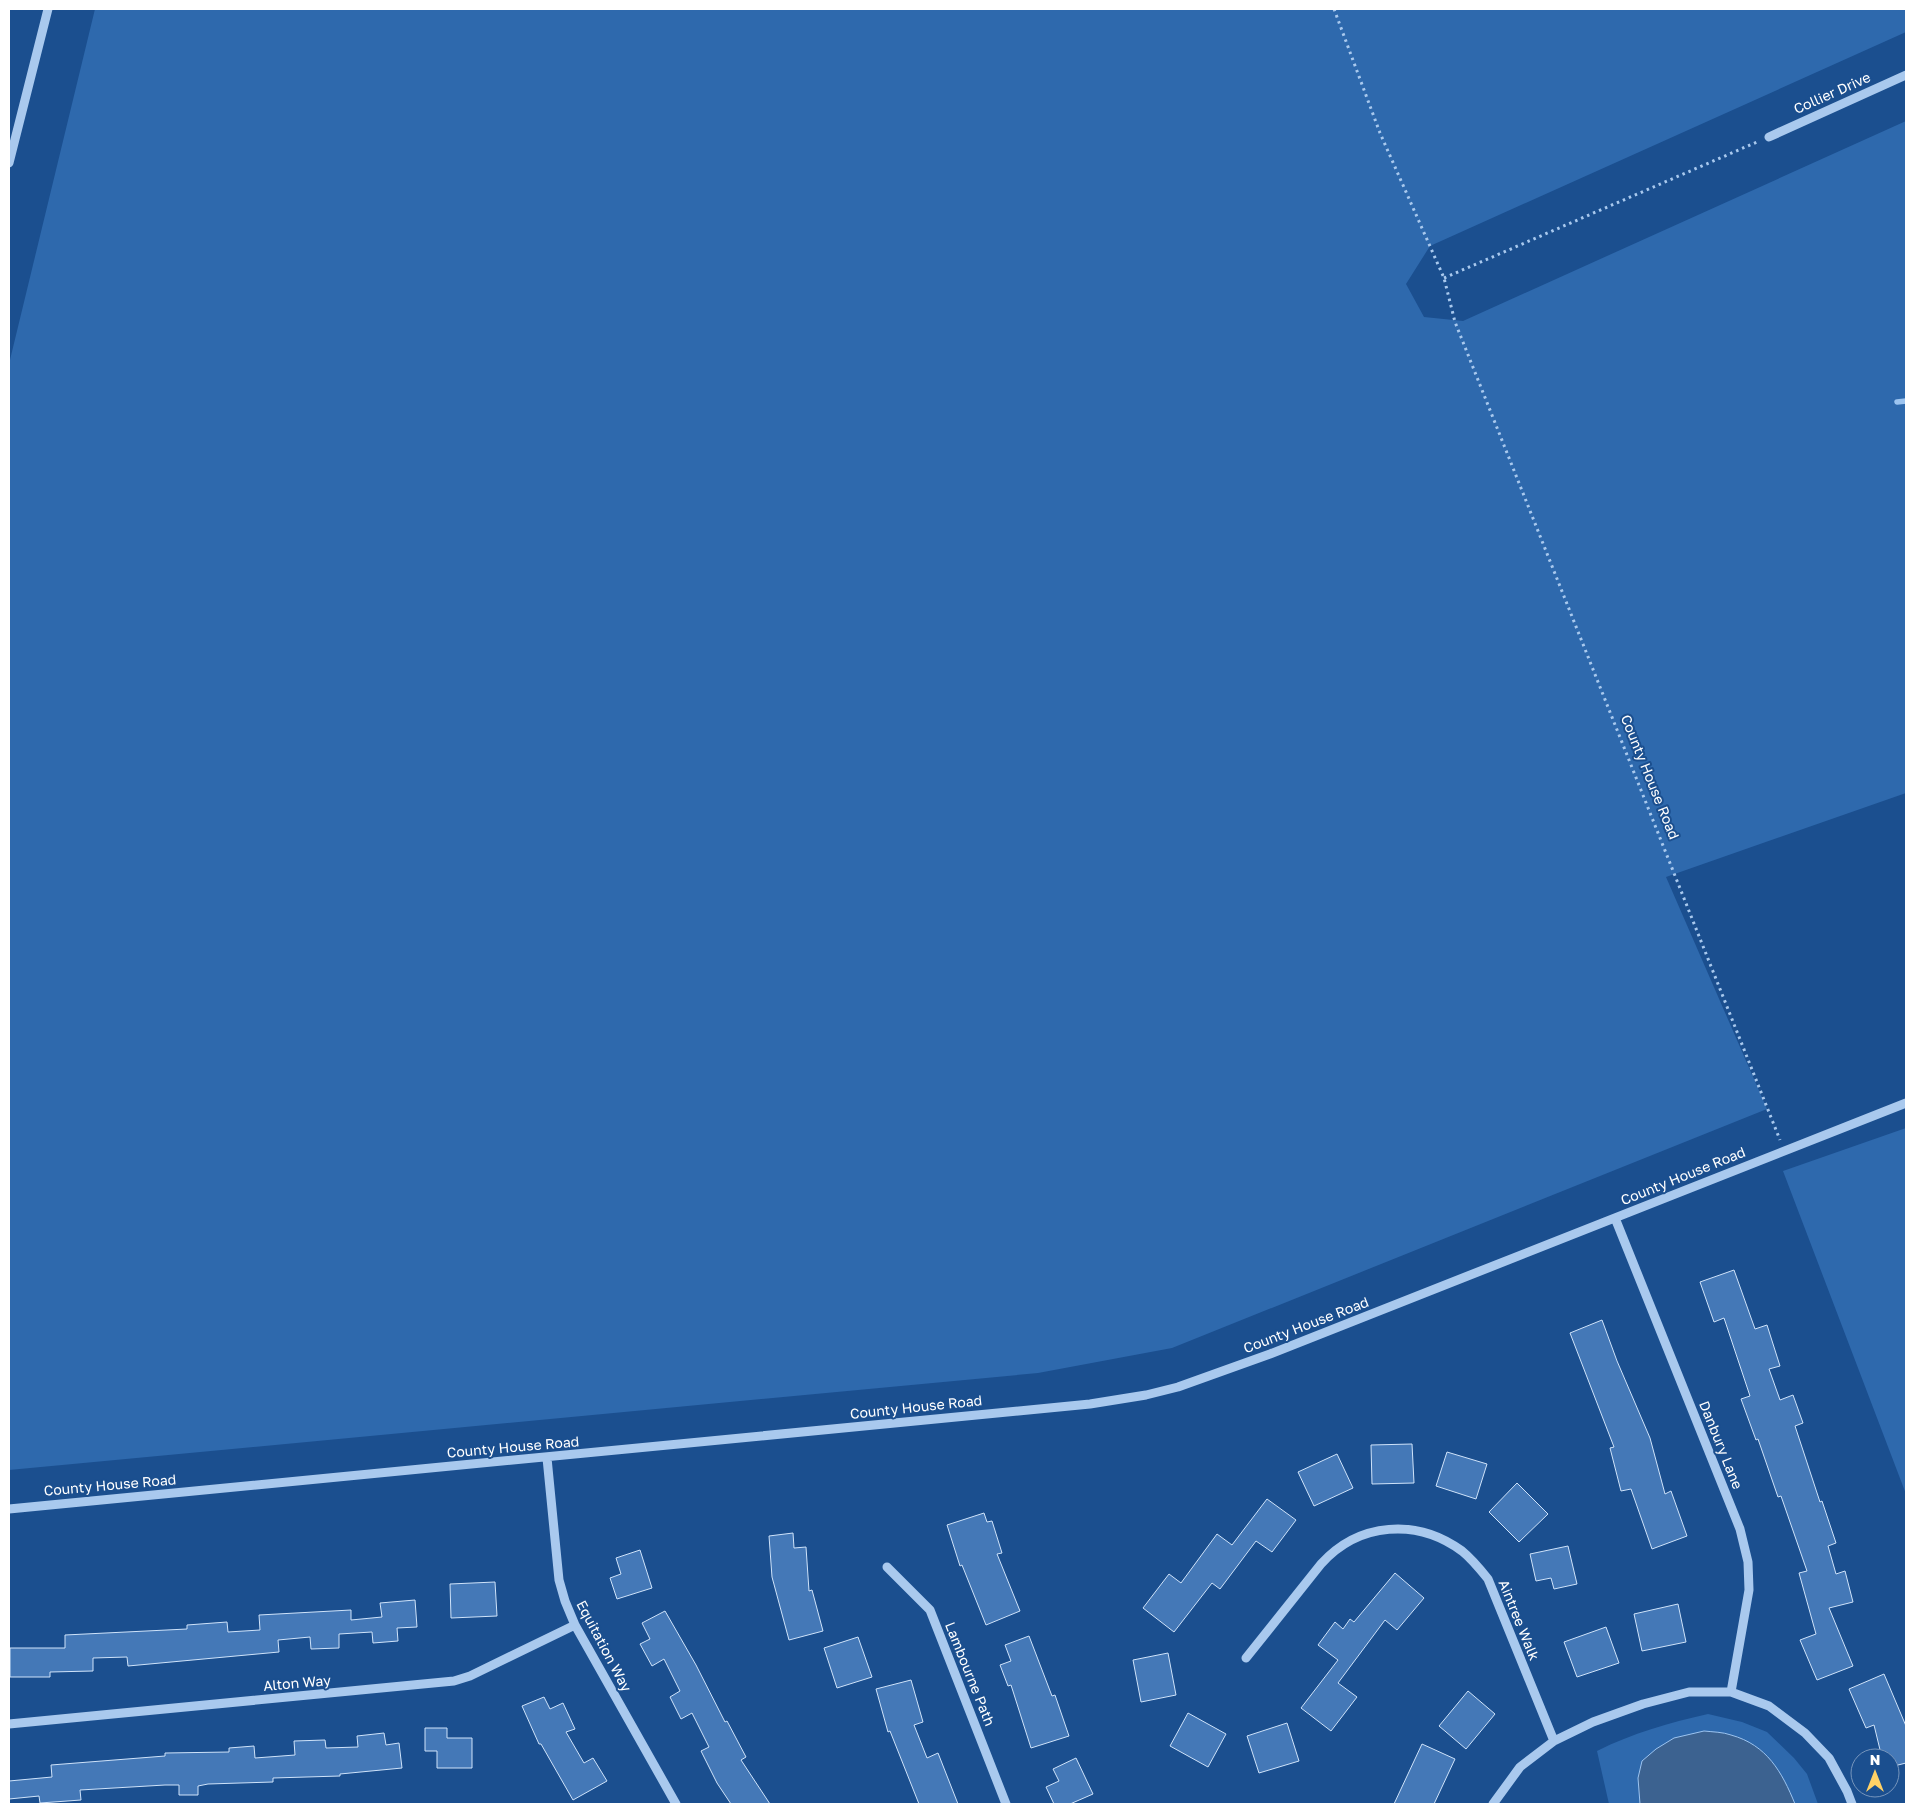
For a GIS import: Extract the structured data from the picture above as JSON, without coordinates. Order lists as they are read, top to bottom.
{
  "streets": {
    "street": [
      "Collier Drive",
      "County House Road",
      "Danbury Lane",
      "Aintree Walk",
      "Equitation Way",
      "Lambourne Path",
      "Alton Way"
    ]
  },
  "crossings": [
    ["County House Road", "Danbury Lane"],
    ["County House Road", "Equitation Way"],
    ["Equitation Way", "Alton Way"]
  ],
  "north": "top"
}
